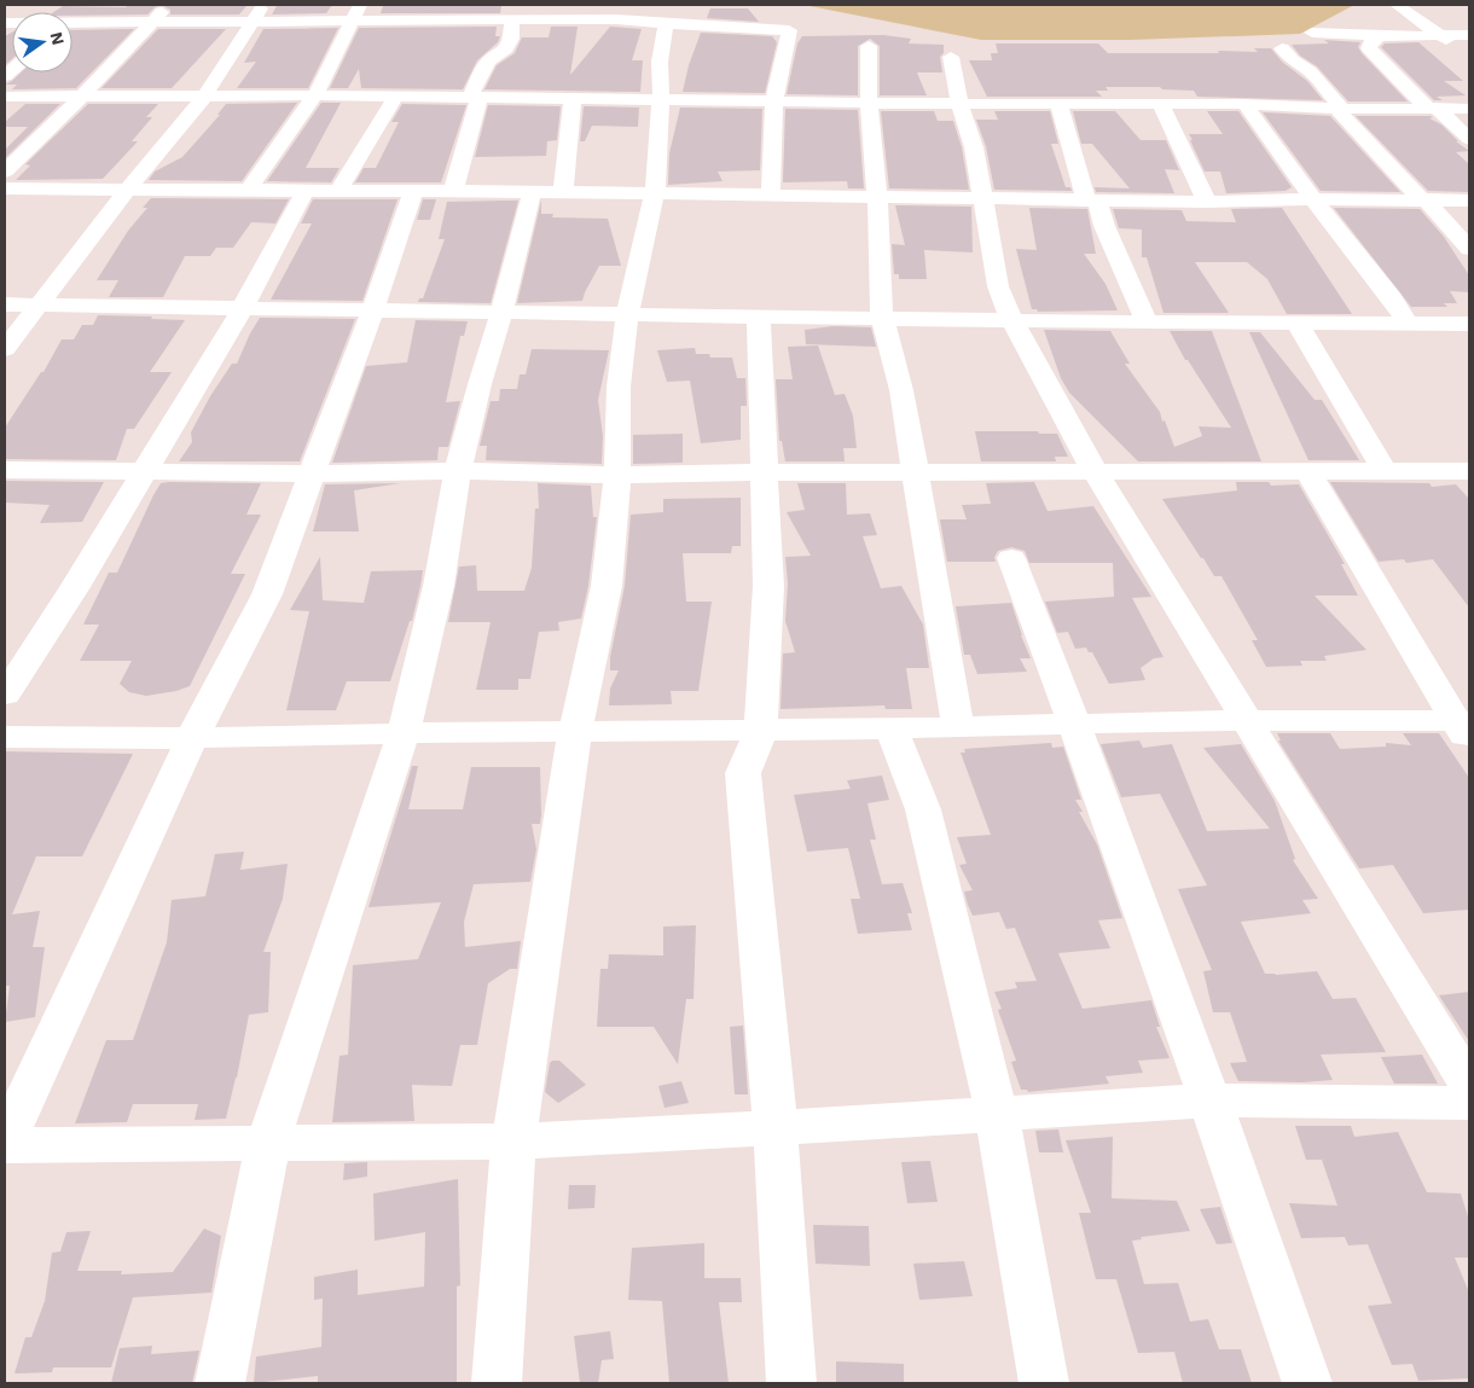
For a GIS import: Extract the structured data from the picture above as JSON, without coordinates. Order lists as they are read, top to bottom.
{
  "north": "right"
}
